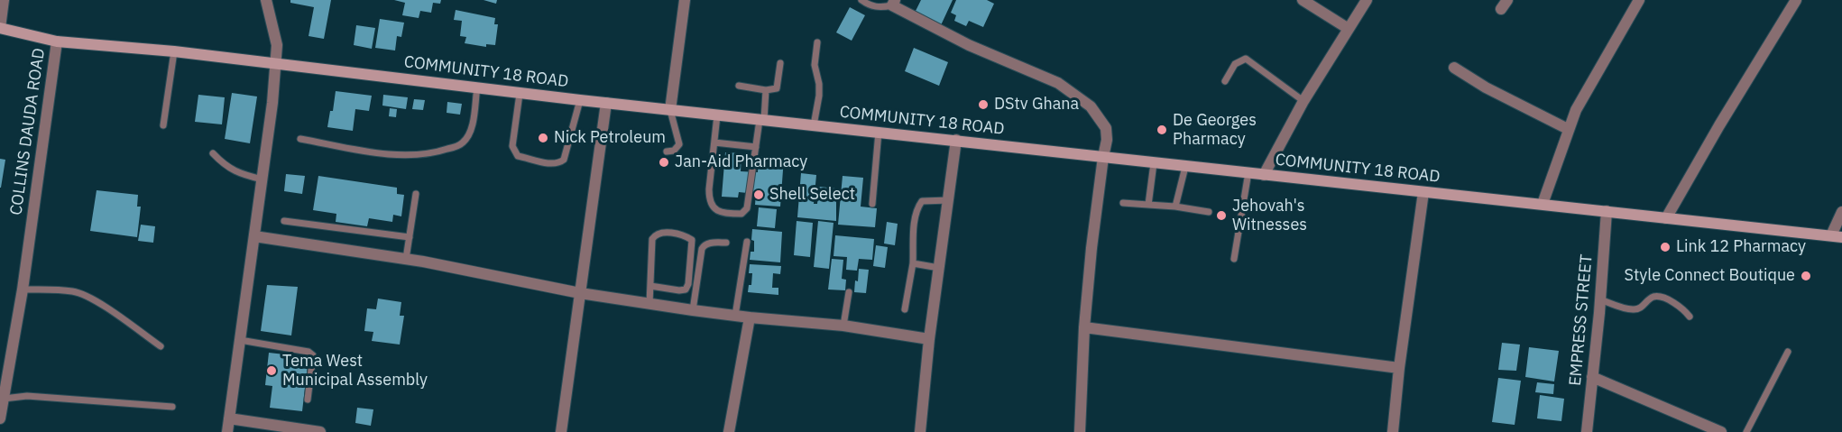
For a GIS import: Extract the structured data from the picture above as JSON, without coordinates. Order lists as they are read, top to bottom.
{
  "streets": {
    "main road": ["COMMUNITY 18 ROAD"],
    "street": ["COLLINS DAUDA ROAD", "EMPRESS STREET"]
  },
  "crossings": [
    ["COMMUNITY 18 ROAD", "COLLINS DAUDA ROAD"],
    ["COMMUNITY 18 ROAD", "EMPRESS STREET"]
  ],
  "places": [
    "DStv Ghana",
    "De Georges Pharmacy",
    "Nick Petroleum",
    "Jan-Aid Pharmacy",
    "Shell Select",
    "Jehovah's Witnesses",
    "Link 12 Pharmacy",
    "Style Connect Boutique",
    "Tema West Municipal Assembly"
  ]
}
